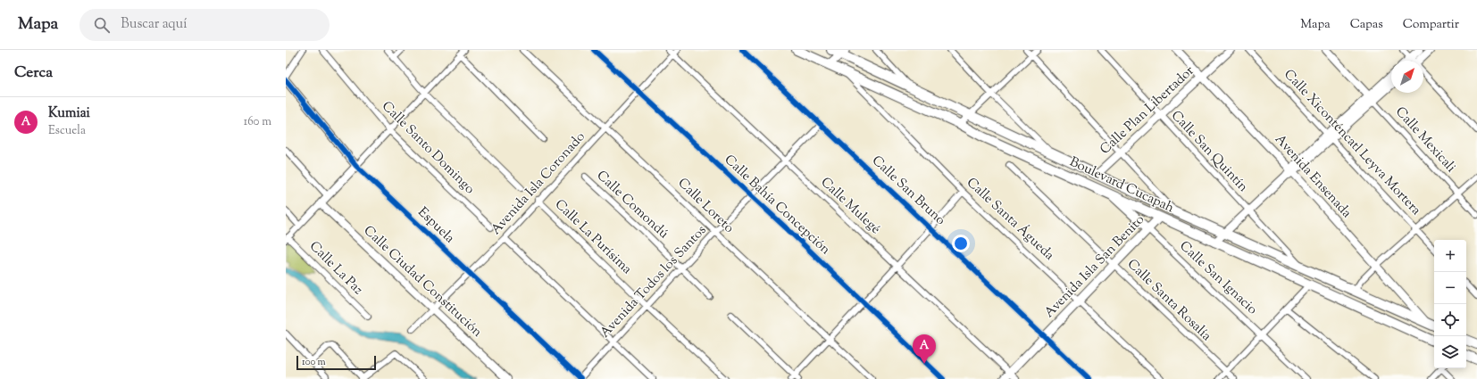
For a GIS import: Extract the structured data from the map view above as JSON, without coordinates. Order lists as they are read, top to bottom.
{
  "streets": {
    "main road": ["Boulevard Cucapah", "Avenida Isla San Benito", "Calle San Ignacio"],
    "street": [
      "Calle Plan Libertador",
      "Calle Mexicali",
      "Calle Xiconténcatl Leyva Mortera",
      "Calle Santo Domingo",
      "Calle San Quintín",
      "Avenida Ensenada",
      "Avenida Isla Coronado",
      "Calle San Bruno",
      "Calle Comondú",
      "Calle Bahía Concepción",
      "Calle Loreto",
      "Calle Mulegé",
      "Calle Santa Águeda",
      "Espuela",
      "Calle La Purísima",
      "Calle La Paz",
      "Calle Ciudad Constitución",
      "Avenida Todos los Santos",
      "Calle Santa Rosalía"
    ]
  },
  "crossings": [
    ["Calle Plan Libertador", "Calle San Quintín"],
    ["Calle Plan Libertador", "Avenida Ensenada"],
    ["Calle Plan Libertador", "Boulevard Cucapah"],
    ["Calle San Quintín", "Boulevard Cucapah"],
    ["Avenida Ensenada", "Boulevard Cucapah"],
    ["Avenida Isla Coronado", "Calle Bahía Concepción"],
    ["Avenida Isla Coronado", "Calle Loreto"],
    ["Avenida Isla Coronado", "Calle Mulegé"],
    ["Avenida Isla Coronado", "Espuela"],
    ["Avenida Isla Coronado", "Calle La Purísima"],
    ["Avenida Isla Coronado", "Calle Ciudad Constitución"],
    ["Boulevard Cucapah", "Calle Santa Águeda"],
    ["Boulevard Cucapah", "Avenida Isla San Benito"],
    ["Boulevard Cucapah", "Calle San Ignacio"],
    ["Calle San Bruno", "Avenida Isla San Benito"],
    ["Calle San Bruno", "Avenida Todos los Santos"],
    ["Calle Comondú", "Avenida Todos los Santos"],
    ["Calle Bahía Concepción", "Avenida Todos los Santos"],
    ["Calle Loreto", "Avenida Todos los Santos"],
    ["Calle Mulegé", "Avenida Isla San Benito"],
    ["Calle Mulegé", "Avenida Todos los Santos"],
    ["Calle Santa Águeda", "Avenida Isla San Benito"],
    ["Espuela", "Avenida Todos los Santos"],
    ["Calle La Purísima", "Avenida Todos los Santos"],
    ["Avenida Isla San Benito", "Calle San Ignacio"],
    ["Avenida Isla San Benito", "Calle Santa Rosalía"]
  ],
  "scale_bar": "100 m",
  "north": "top right",
  "page": {
    "header": "Mapa",
    "search": "Buscar aquí",
    "nav": ["Mapa", "Capas", "Compartir"],
    "heading": "Cerca",
    "list": [
      {
        "mark": "A",
        "name": "Kumiai",
        "note": "Escuela",
        "value": "160 m"
      }
    ],
    "map_buttons": ["+", "−"],
    "pins": "A",
    "scale": "100 m"
  }
}
